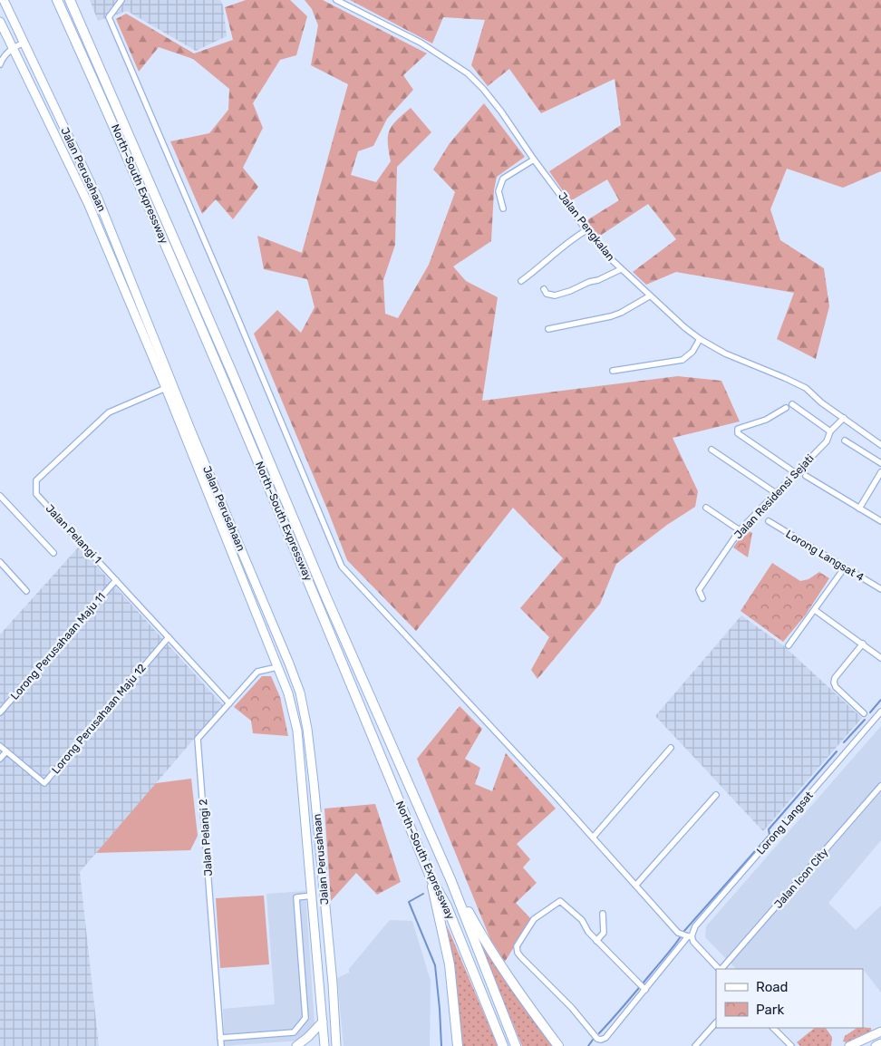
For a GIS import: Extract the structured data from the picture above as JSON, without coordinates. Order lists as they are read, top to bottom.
{
  "streets": {
    "highway": ["North–South Expressway"],
    "main road": ["Jalan Perusahaan"],
    "street": [
      "Jalan Pengkalan",
      "Jalan Residensi Sejati",
      "Jalan Pelangi 1",
      "Lorong Langsat 4",
      "Lorong Perusahaan Maju 11",
      "Lorong Perusahaan Maju 12",
      "Lorong Langsat",
      "Jalan Pelangi 2",
      "Jalan Icon City"
    ]
  },
  "crossings": [
    ["Jalan Perusahaan", "Jalan Pelangi 1"],
    ["Jalan Perusahaan", "Jalan Pelangi 2"],
    ["Jalan Pelangi 1", "Lorong Perusahaan Maju 11"],
    ["Jalan Pelangi 1", "Lorong Perusahaan Maju 12"],
    ["Jalan Pelangi 1", "Jalan Pelangi 2"]
  ],
  "legend": ["Road", "Park"]
}
